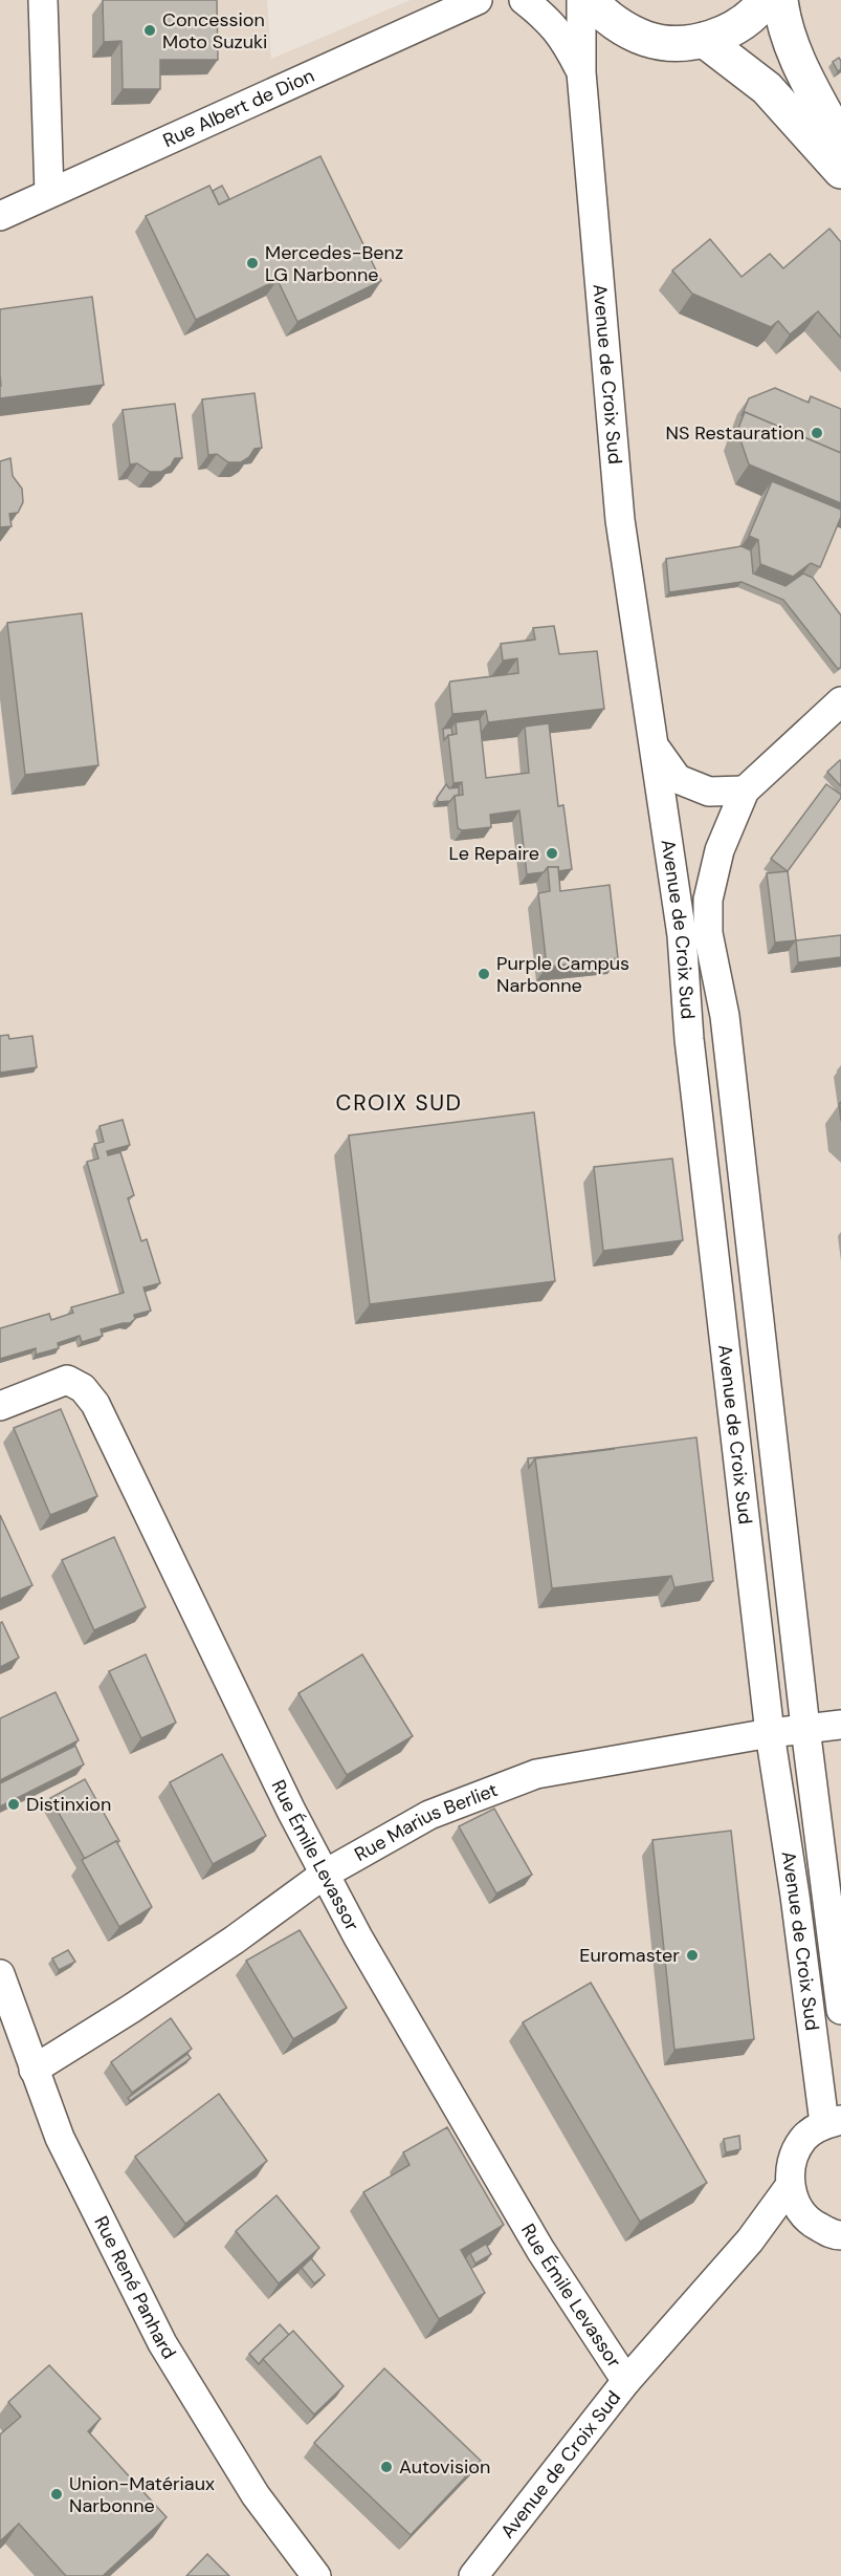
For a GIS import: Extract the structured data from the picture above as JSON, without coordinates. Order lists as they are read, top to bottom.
{
  "streets": {
    "street": [
      "Rue Albert de Dion",
      "Avenue de Croix Sud",
      "Rue Marius Berliet",
      "Rue Émile Levassor",
      "Rue René Panhard"
    ]
  },
  "crossings": [
    ["Avenue de Croix Sud", "Rue Marius Berliet"],
    ["Avenue de Croix Sud", "Rue Émile Levassor"],
    ["Rue Marius Berliet", "Rue Émile Levassor"],
    ["Rue Marius Berliet", "Rue René Panhard"]
  ],
  "districts": ["CROIX SUD"],
  "places": [
    "Concession Moto Suzuki",
    "Mercedes-Benz LG Narbonne",
    "NS Restauration",
    "Le Repaire",
    "Purple Campus Narbonne",
    "Distinxion",
    "Euromaster",
    "Autovision",
    "Union-Matériaux Narbonne"
  ]
}
